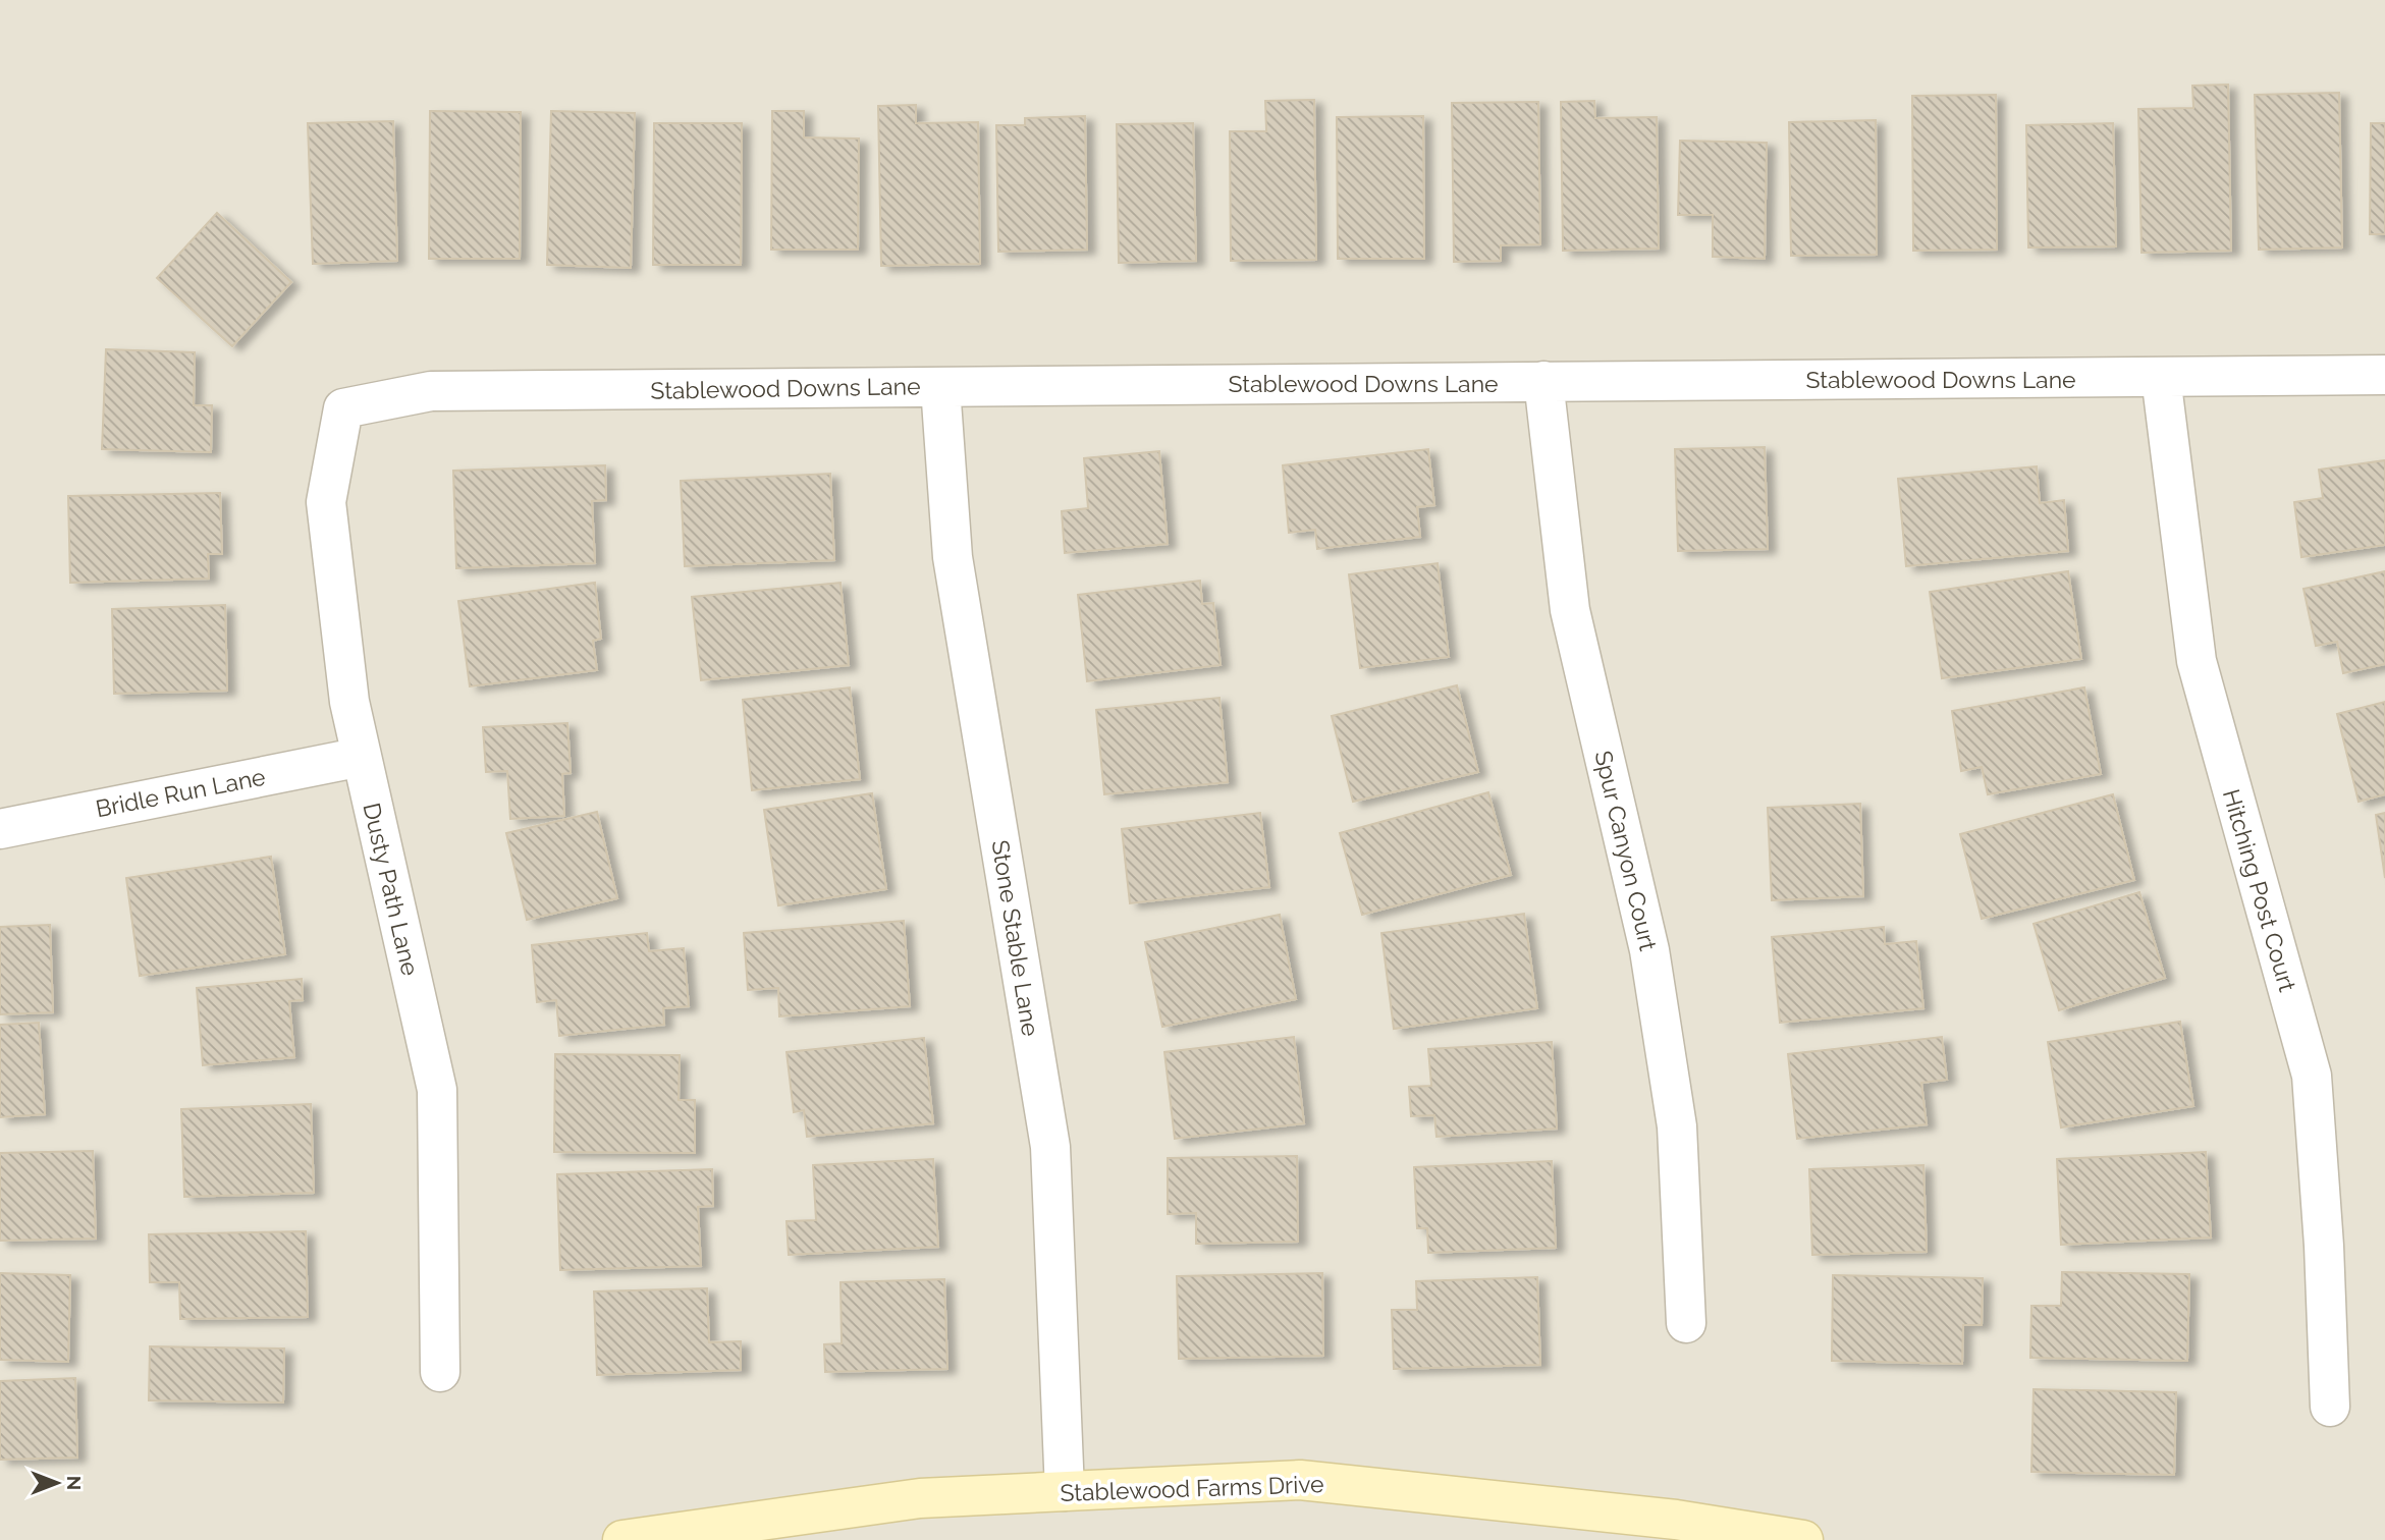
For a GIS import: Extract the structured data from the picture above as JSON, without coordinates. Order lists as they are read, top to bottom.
{
  "streets": {
    "street": [
      "Stablewood Downs Lane",
      "Bridle Run Lane",
      "Spur Canyon Court",
      "Dusty Path Lane",
      "Hitching Post Court",
      "Stone Stable Lane",
      "Stablewood Farms Drive"
    ]
  },
  "crossings": [
    ["Stablewood Downs Lane", "Spur Canyon Court"],
    ["Stablewood Downs Lane", "Dusty Path Lane"],
    ["Stablewood Downs Lane", "Hitching Post Court"],
    ["Stablewood Downs Lane", "Stone Stable Lane"],
    ["Bridle Run Lane", "Dusty Path Lane"],
    ["Stone Stable Lane", "Stablewood Farms Drive"]
  ],
  "north": "right"
}
